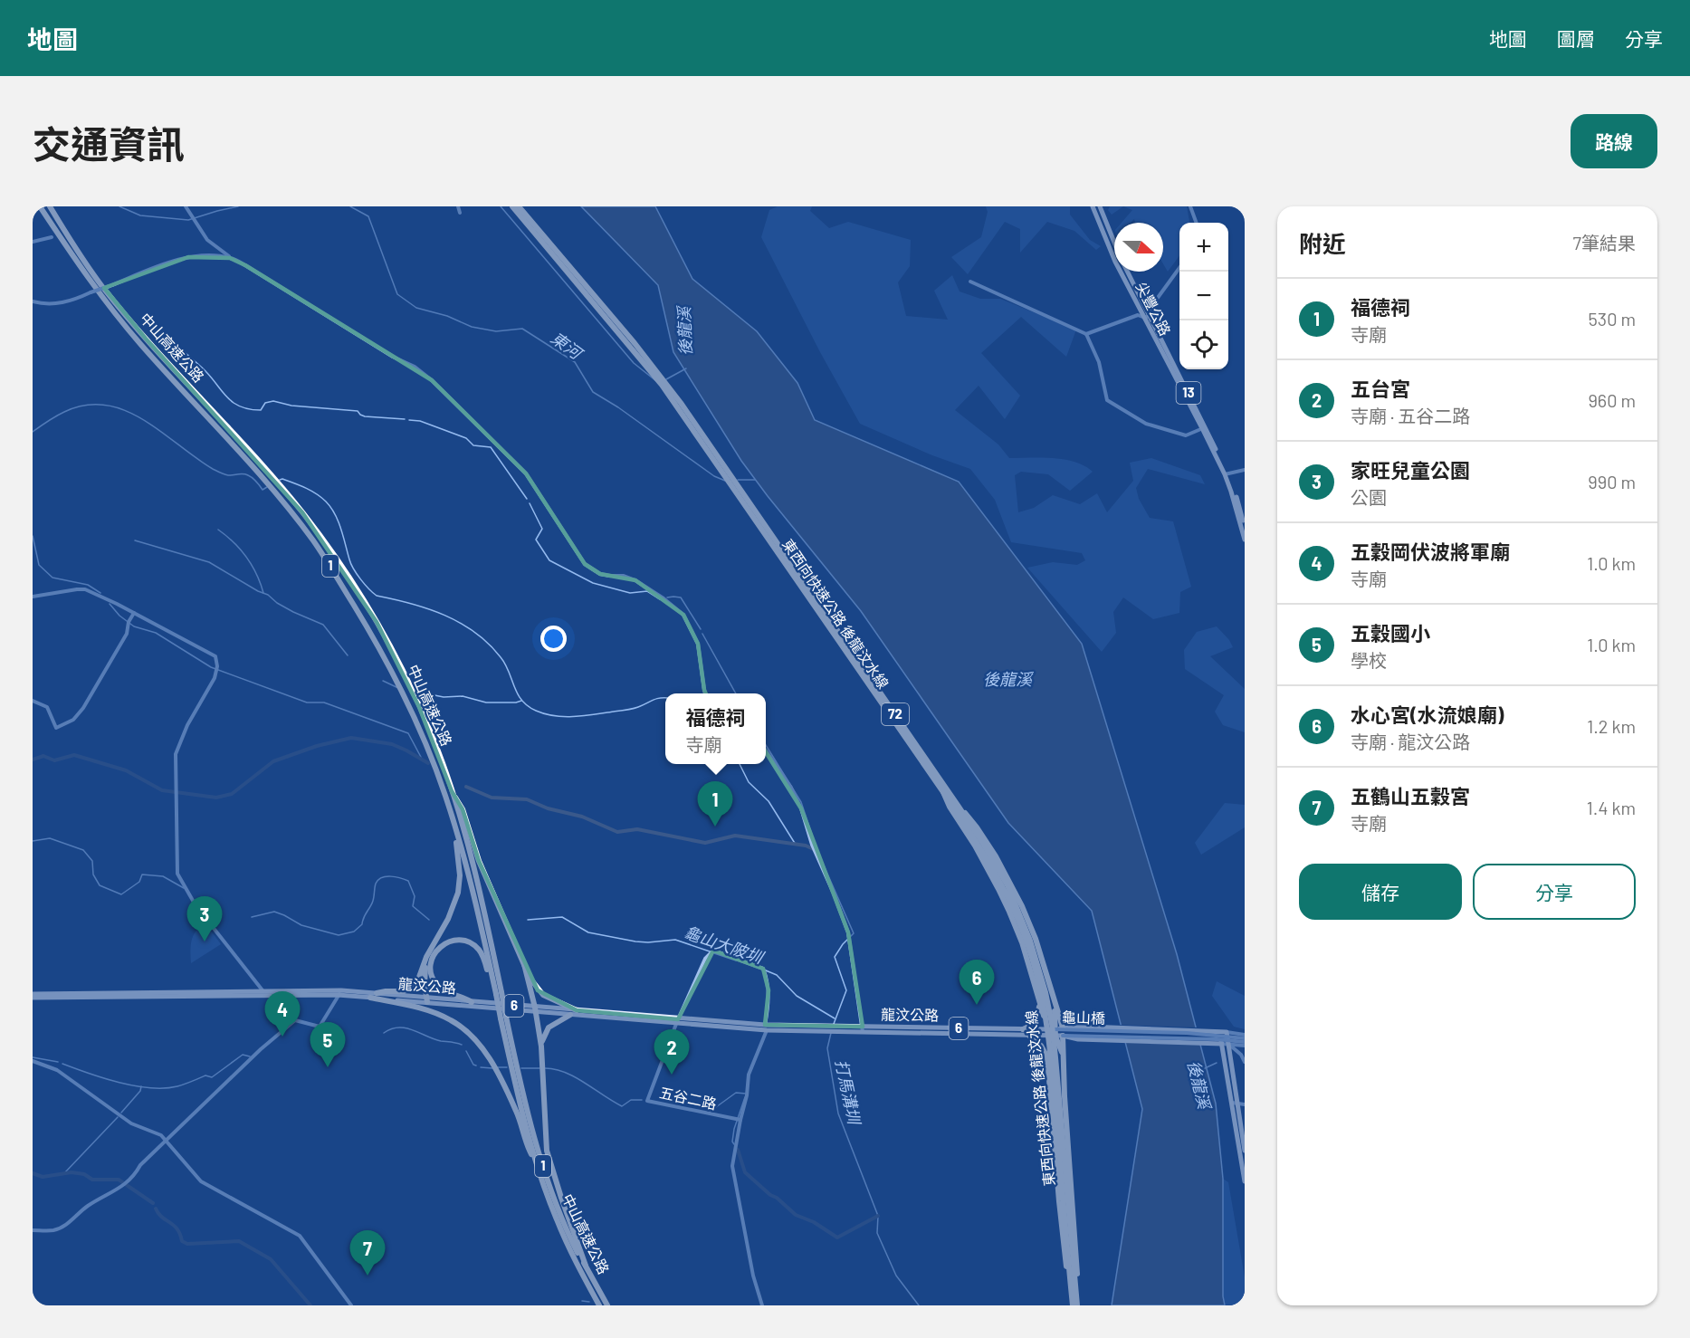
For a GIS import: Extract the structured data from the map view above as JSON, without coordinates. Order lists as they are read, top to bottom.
{
  "streets": {
    "highway": [
      "中山高速公路",
      "1",
      "東西向快速公路 後龍汶水線",
      "72"
    ],
    "main road": [
      "尖豐公路",
      "13",
      "龍汶公路",
      "6",
      "龜山橋"
    ],
    "street": ["五谷二路"]
  },
  "crossings": [
    ["龍汶公路", "6"],
    ["龍汶公路", "龜山橋"],
    ["龍汶公路", "五谷二路"],
    ["6", "龜山橋"]
  ],
  "water": [
    "後龍溪",
    "東河",
    "龜山大陂圳",
    "打馬溝圳"
  ],
  "north": "right",
  "page": {
    "header": "地圖",
    "nav": ["地圖", "圖層", "分享"],
    "title": "交通資訊",
    "buttons": [
      "路線",
      ["儲存", "分享"]
    ],
    "heading": ["附近", "7筆結果"],
    "map_buttons": ["+", "−"],
    "list": [
      {
        "mark": "1",
        "name": "福德祠",
        "note": "寺廟",
        "value": "530 m"
      },
      {
        "mark": "2",
        "name": "五台宮",
        "note": "寺廟 · 五谷二路",
        "value": "960 m"
      },
      {
        "mark": "3",
        "name": "家旺兒童公園",
        "note": "公園",
        "value": "990 m"
      },
      {
        "mark": "4",
        "name": "五穀岡伏波將軍廟",
        "note": "寺廟",
        "value": "1.0 km"
      },
      {
        "mark": "5",
        "name": "五穀國小",
        "note": "學校",
        "value": "1.0 km"
      },
      {
        "mark": "6",
        "name": "水心宮(水流娘廟)",
        "note": "寺廟 · 龍汶公路",
        "value": "1.2 km"
      },
      {
        "mark": "7",
        "name": "五鶴山五穀宮",
        "note": "寺廟",
        "value": "1.4 km"
      }
    ],
    "popup": ["福德祠", "寺廟"],
    "pins": [
      "1",
      "3",
      "6",
      "4",
      "5",
      "2",
      "7"
    ]
  }
}
